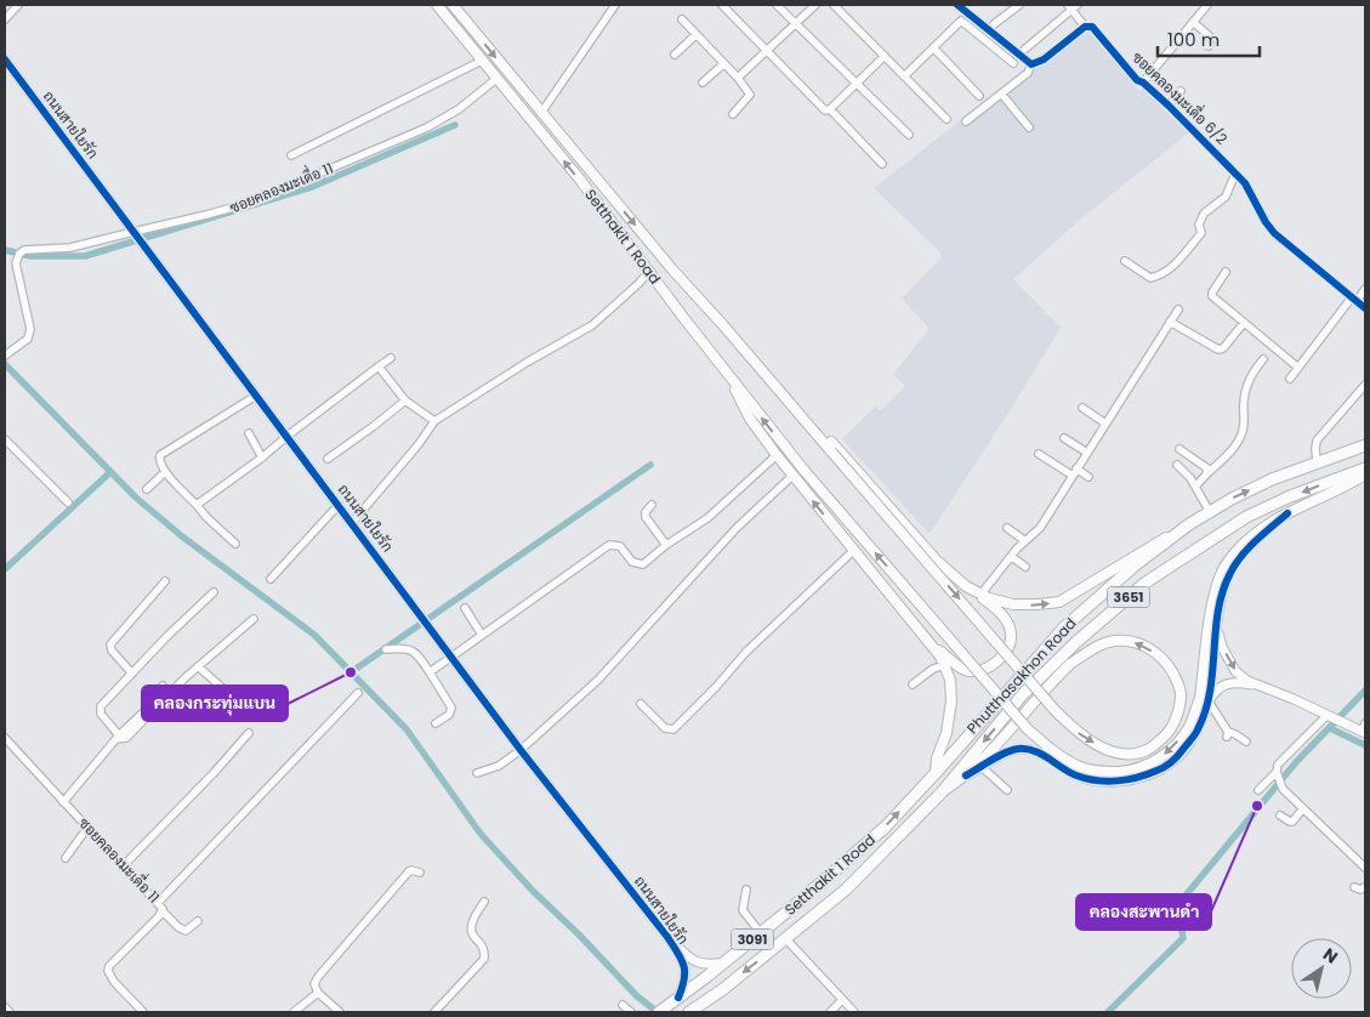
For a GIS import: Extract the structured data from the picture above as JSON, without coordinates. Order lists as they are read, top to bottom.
{
  "streets": {
    "main road": [
      "Setthakit 1 Road",
      "3651",
      "Phutthasakhon Road",
      "3091"
    ],
    "street": ["ซอยคลองมะเดื่อ 6/2", "ถนนสายใยรัก", "ซอยคลองมะเดื่อ 11"]
  },
  "crossings": [
    ["ถนนสายใยรัก", "ซอยคลองมะเดื่อ 11"],
    ["ถนนสายใยรัก", "Setthakit 1 Road"],
    ["ซอยคลองมะเดื่อ 11", "Setthakit 1 Road"],
    ["Setthakit 1 Road", "Phutthasakhon Road"],
    ["Setthakit 1 Road", "3091"],
    ["Phutthasakhon Road", "3091"]
  ],
  "places": ["คลองกระทุ่มแบน", "คลองสะพานดำ"],
  "scale_bar": "100 m",
  "north": "top right"
}
